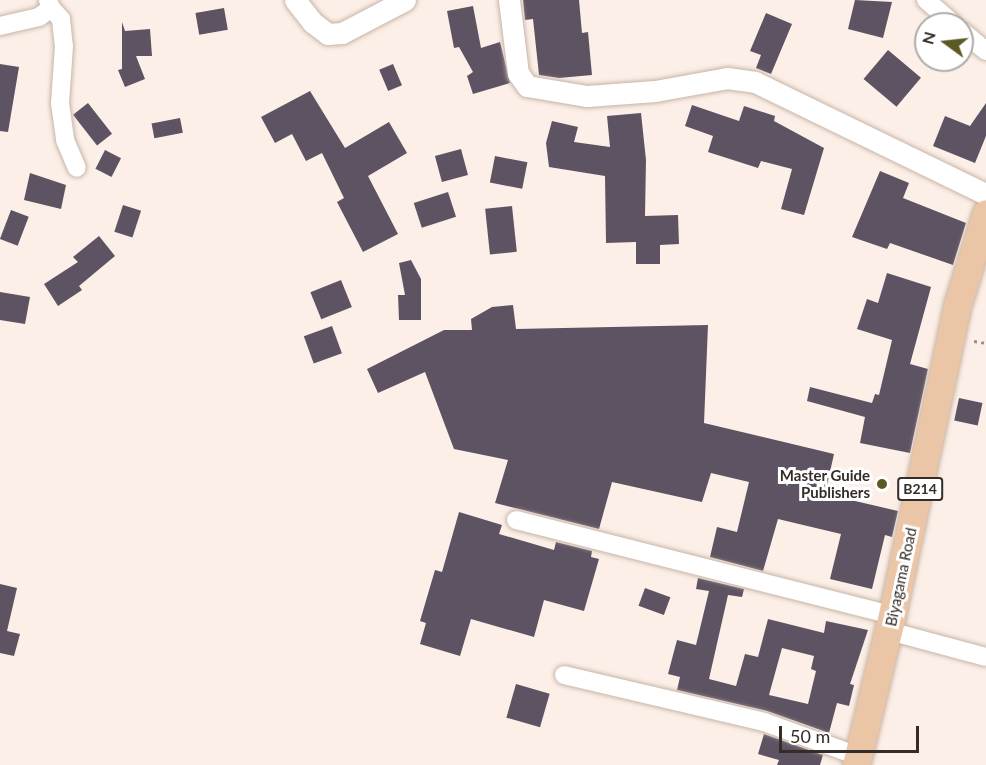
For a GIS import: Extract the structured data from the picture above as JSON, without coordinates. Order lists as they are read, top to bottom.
{
  "streets": {
    "main road": ["B214", "Biyagama Road"]
  },
  "places": ["Master Guide Publishers"],
  "scale_bar": "50 m",
  "north": "left"
}
